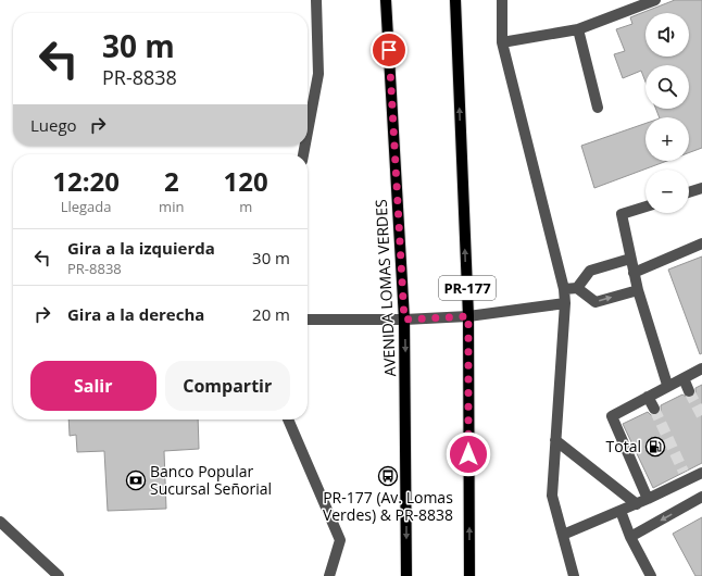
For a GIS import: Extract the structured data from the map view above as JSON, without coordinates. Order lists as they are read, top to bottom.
{
  "streets": {
    "main road": ["AVENIDA LOMAS VERDES", "PR-177"]
  },
  "places": {
    "fuel station": ["Total"],
    "bus stop": ["PR-177 (Av. Lomas Verdes) & PR-8838"],
    "bank": ["Banco Popular Sucursal Señorial"]
  },
  "page": {
    "map_buttons": ["+", "−"],
    "turn": ["30 m", "PR-8838"],
    "then": "Luego",
    "eta": [
      "12:20",
      "Llegada",
      "2",
      "min",
      "120",
      "m"
    ],
    "list": [
      {
        "name": "Gira a la izquierda",
        "note": "PR-8838",
        "value": "30 m"
      },
      {
        "name": "Gira a la derecha",
        "value": "20 m"
      }
    ],
    "buttons": ["Salir", "Compartir"]
  }
}
